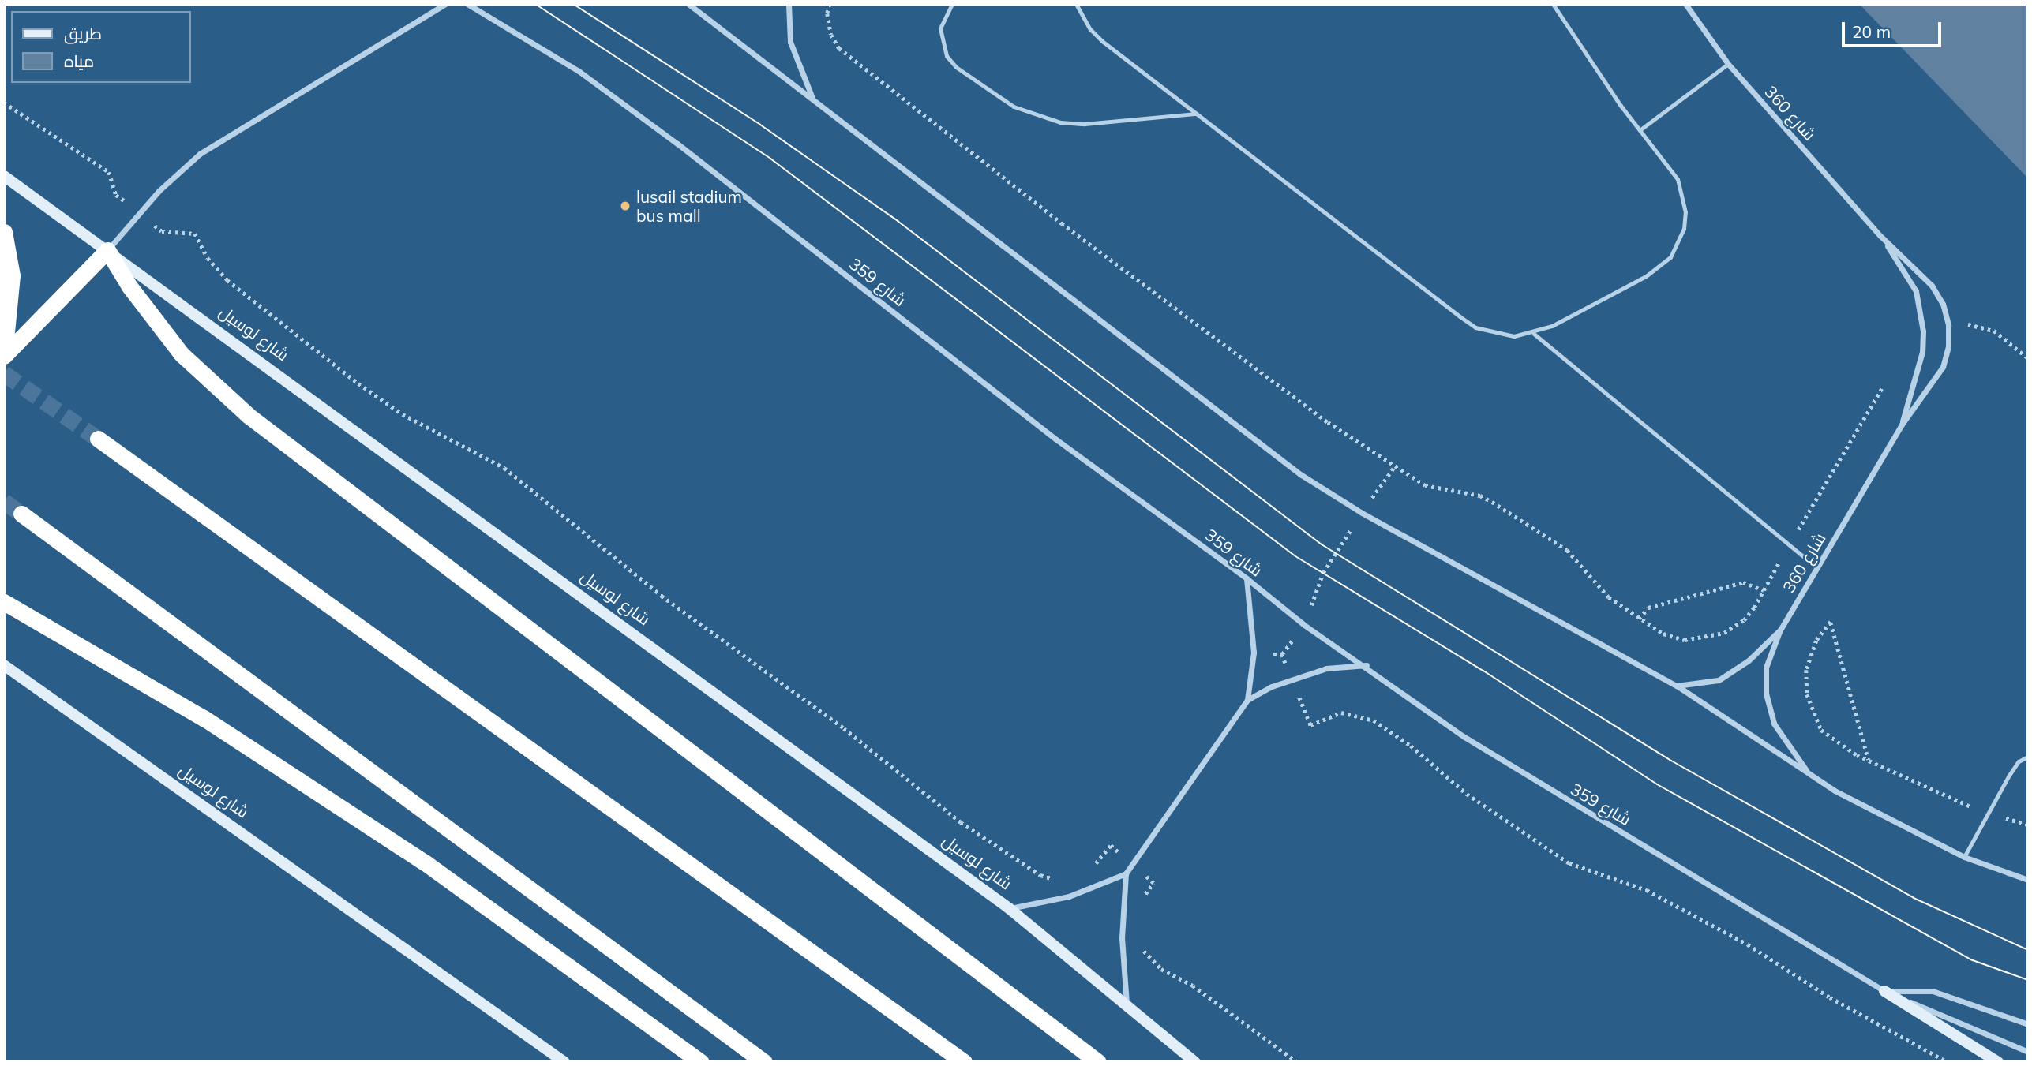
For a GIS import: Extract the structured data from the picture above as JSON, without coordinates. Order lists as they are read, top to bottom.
{
  "streets": {
    "street": ["شارع 360", "شارع 359", "شارع لوسيل"]
  },
  "places": ["lusail stadium bus mall"],
  "legend": ["طريق", "مياه"],
  "scale_bar": "20 m"
}
